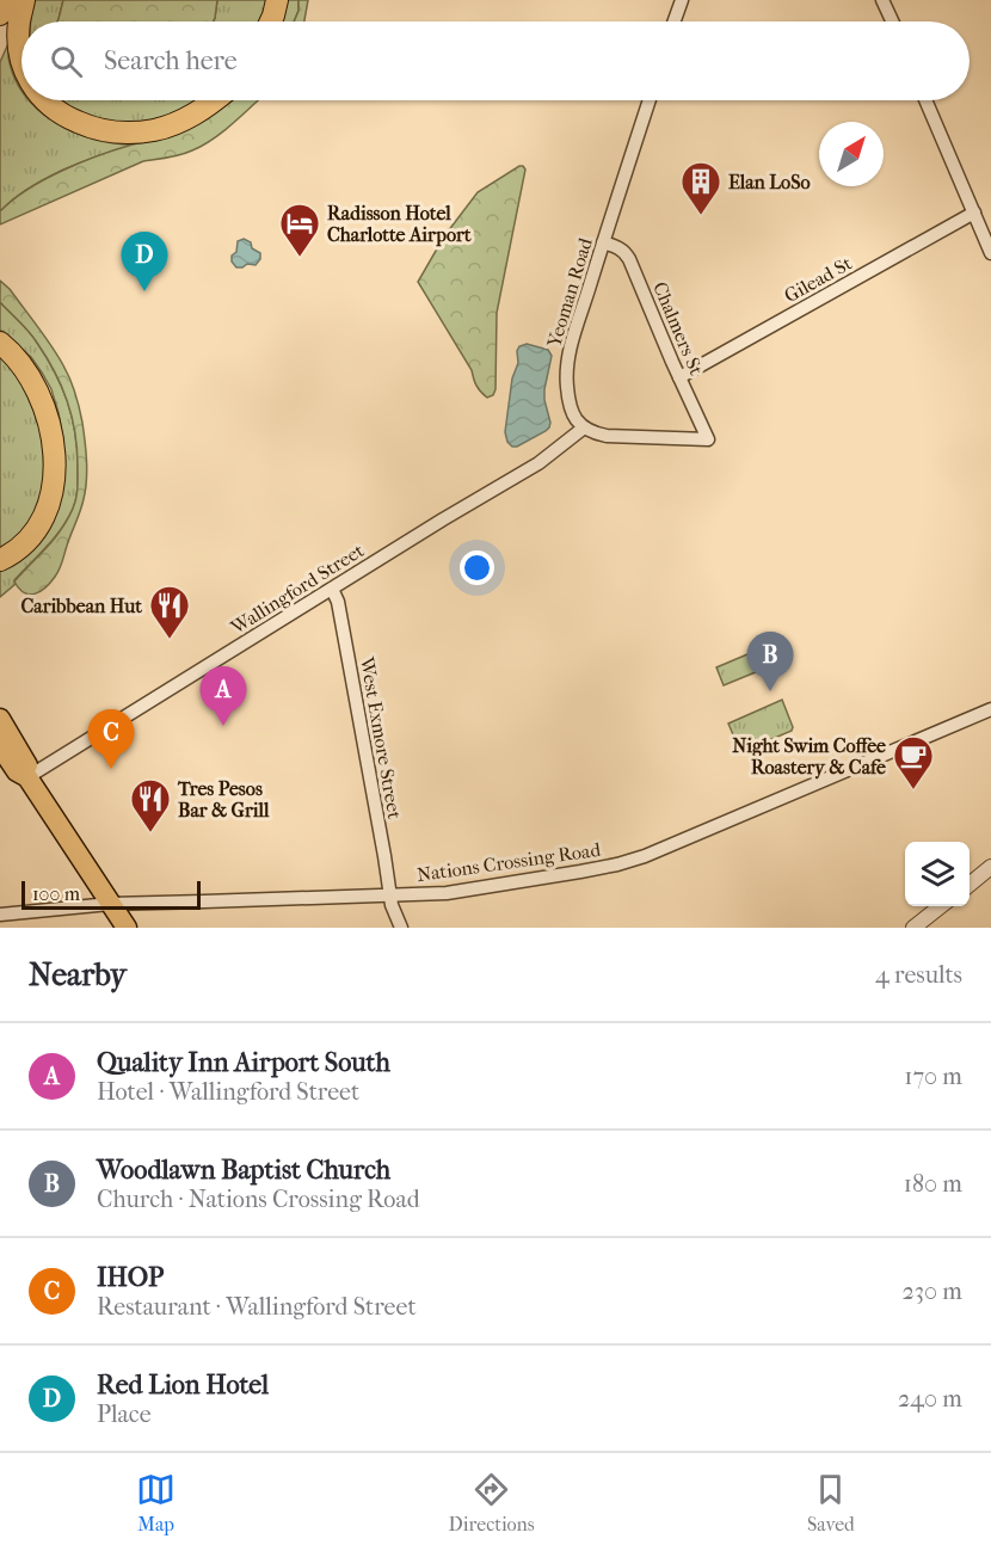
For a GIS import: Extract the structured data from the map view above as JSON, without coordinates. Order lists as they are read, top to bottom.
{
  "streets": {
    "street": [
      "Gilead St",
      "Yeoman Road",
      "Chalmers St",
      "Wallingford Street",
      "West Exmore Street",
      "Nations Crossing Road"
    ]
  },
  "crossings": [
    ["Gilead St", "Chalmers St"],
    ["Yeoman Road", "Chalmers St"],
    ["Yeoman Road", "Wallingford Street"],
    ["Chalmers St", "Wallingford Street"],
    ["Wallingford Street", "West Exmore Street"],
    ["West Exmore Street", "Nations Crossing Road"]
  ],
  "places": {
    "building": ["Elan LoSo"],
    "hotel": ["Radisson Hotel Charlotte Airport"],
    "restaurant": ["Caribbean Hut", "Tres Pesos Bar & Grill"],
    "cafe": ["Night Swim Coffee Roastery & Cafe"]
  },
  "scale_bar": "100 m",
  "north": "top right",
  "page": {
    "search": "Search here",
    "pins": [
      "D",
      "B",
      "A",
      "C"
    ],
    "scale": "100 m",
    "heading": ["Nearby", "4 results"],
    "list": [
      {
        "mark": "A",
        "name": "Quality Inn Airport South",
        "note": "Hotel · Wallingford Street",
        "value": "170 m"
      },
      {
        "mark": "B",
        "name": "Woodlawn Baptist Church",
        "note": "Church · Nations Crossing Road",
        "value": "180 m"
      },
      {
        "mark": "C",
        "name": "IHOP",
        "note": "Restaurant · Wallingford Street",
        "value": "230 m"
      },
      {
        "mark": "D",
        "name": "Red Lion Hotel",
        "note": "Place",
        "value": "240 m"
      }
    ],
    "nav": ["Map", "Directions", "Saved"]
  }
}
